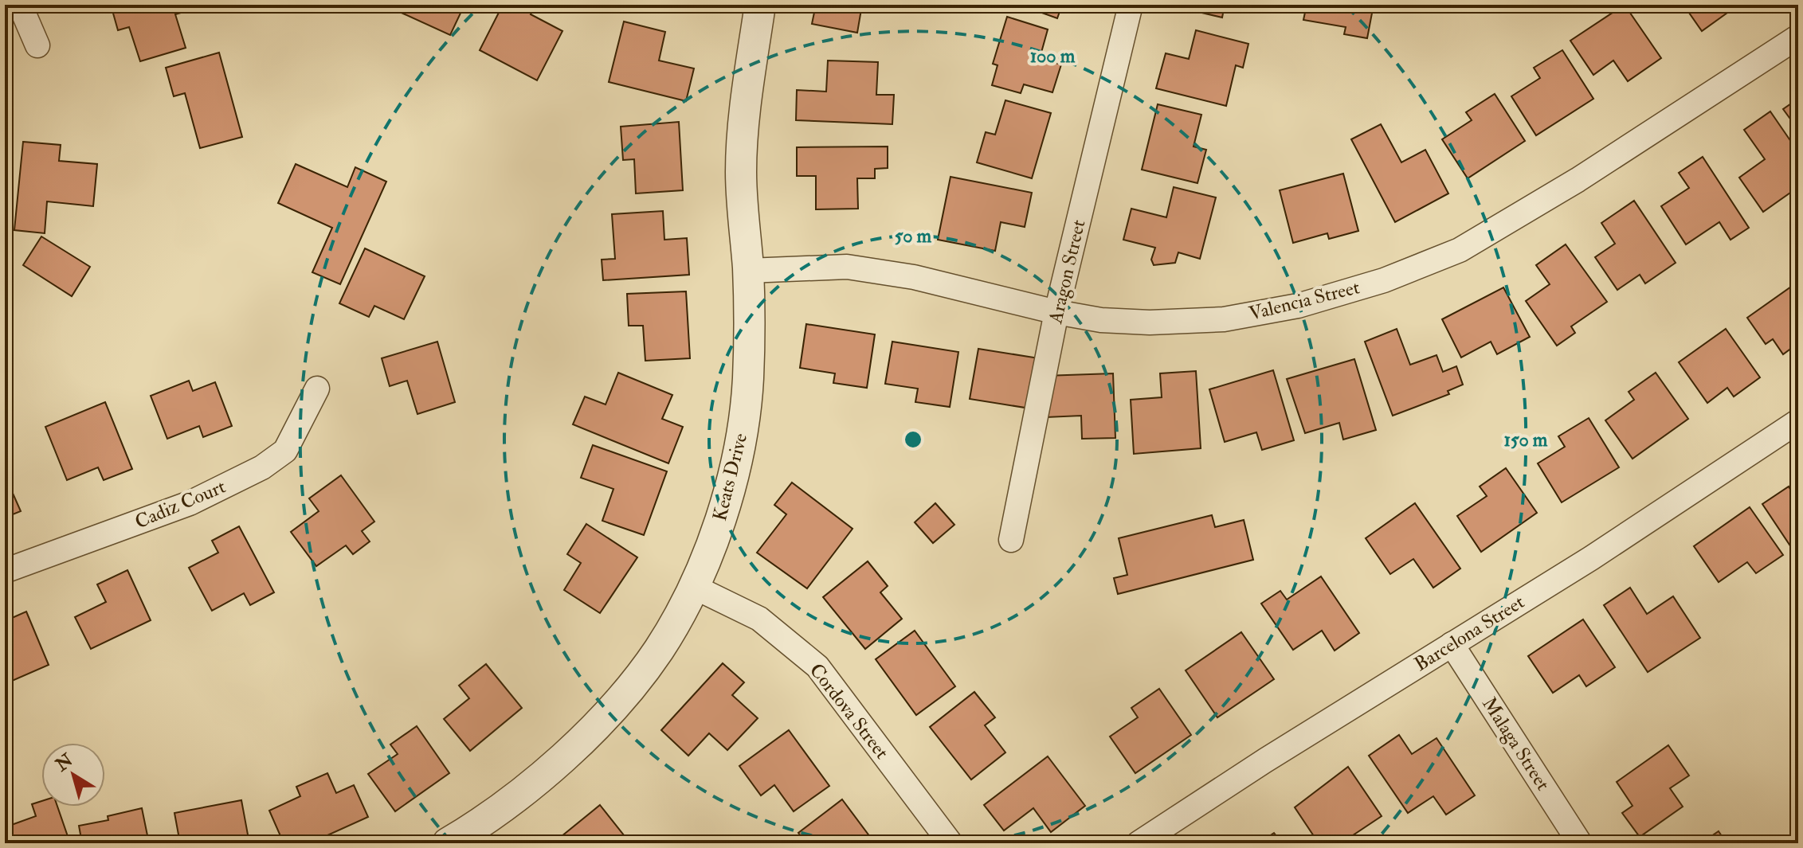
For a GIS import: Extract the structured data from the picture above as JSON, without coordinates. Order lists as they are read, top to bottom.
{
  "streets": {
    "street": [
      "Aragon Street",
      "Valencia Street",
      "Keats Drive",
      "Cadiz Court",
      "Barcelona Street",
      "Cordova Street",
      "Malaga Street"
    ]
  },
  "crossings": [
    ["Aragon Street", "Valencia Street"],
    ["Valencia Street", "Keats Drive"],
    ["Keats Drive", "Cordova Street"],
    ["Barcelona Street", "Malaga Street"]
  ],
  "north": "top left",
  "rings": ["100 m", "50 m", "150 m"]
}
